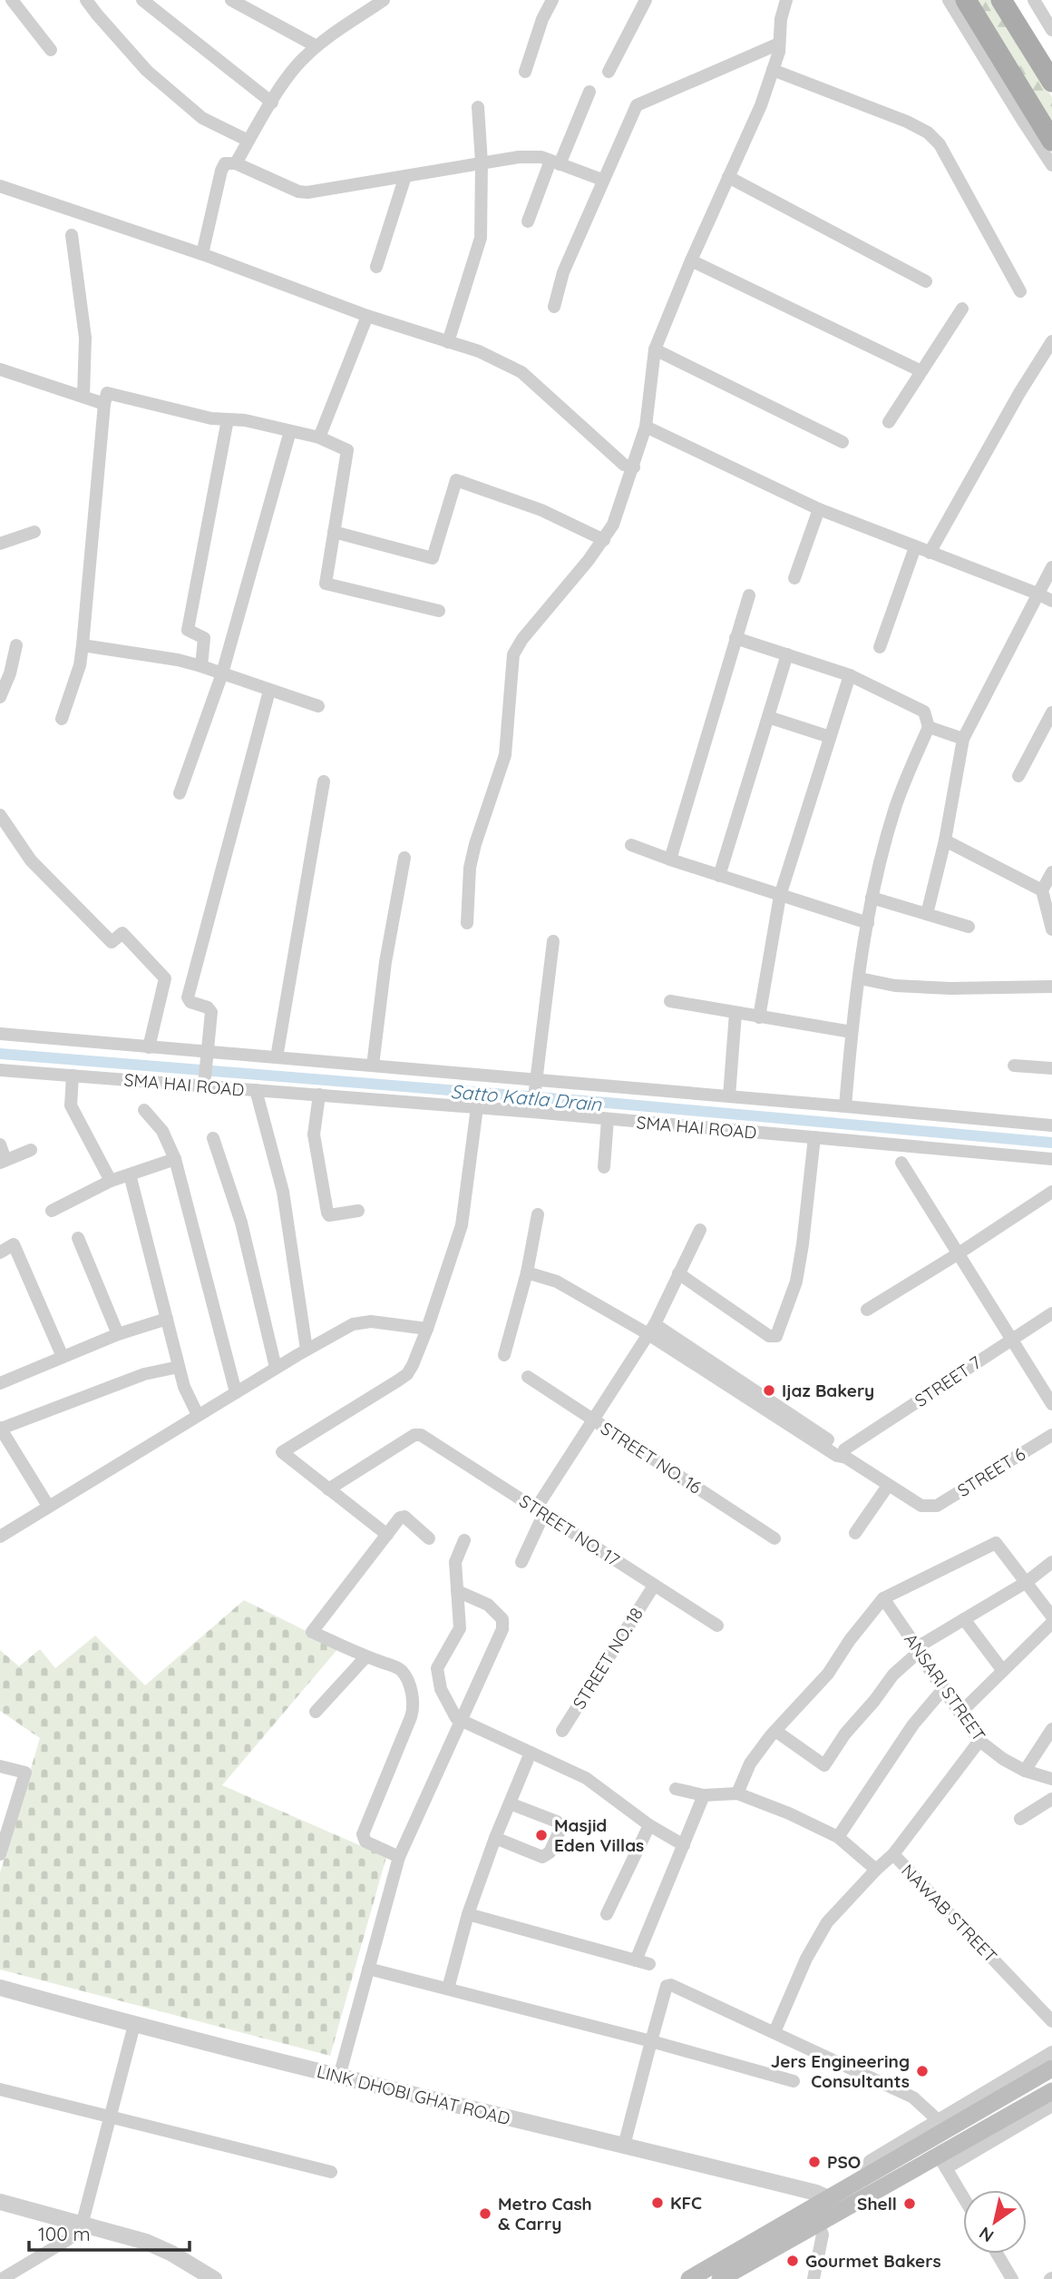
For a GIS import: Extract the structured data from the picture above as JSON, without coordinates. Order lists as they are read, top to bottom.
{
  "streets": {
    "street": [
      "SMA HAI ROAD",
      "STREET 7",
      "STREET NO. 16",
      "STREET 6",
      "STREET NO. 17",
      "STREET NO. 18",
      "ANSARI STREET",
      "NAWAB STREET",
      "LINK DHOBI GHAT ROAD"
    ]
  },
  "crossings": [
    ["STREET NO. 17", "STREET NO. 18"],
    ["ANSARI STREET", "NAWAB STREET"]
  ],
  "water": ["Satto Katla Drain"],
  "places": [
    "Ijaz Bakery",
    "Masjid Eden Villas",
    "Jers Engineering Consultants",
    "PSO",
    "KFC",
    "Shell",
    "Metro Cash & Carry",
    "Gourmet Bakers"
  ],
  "scale_bar": "100 m",
  "north": "bottom left"
}
